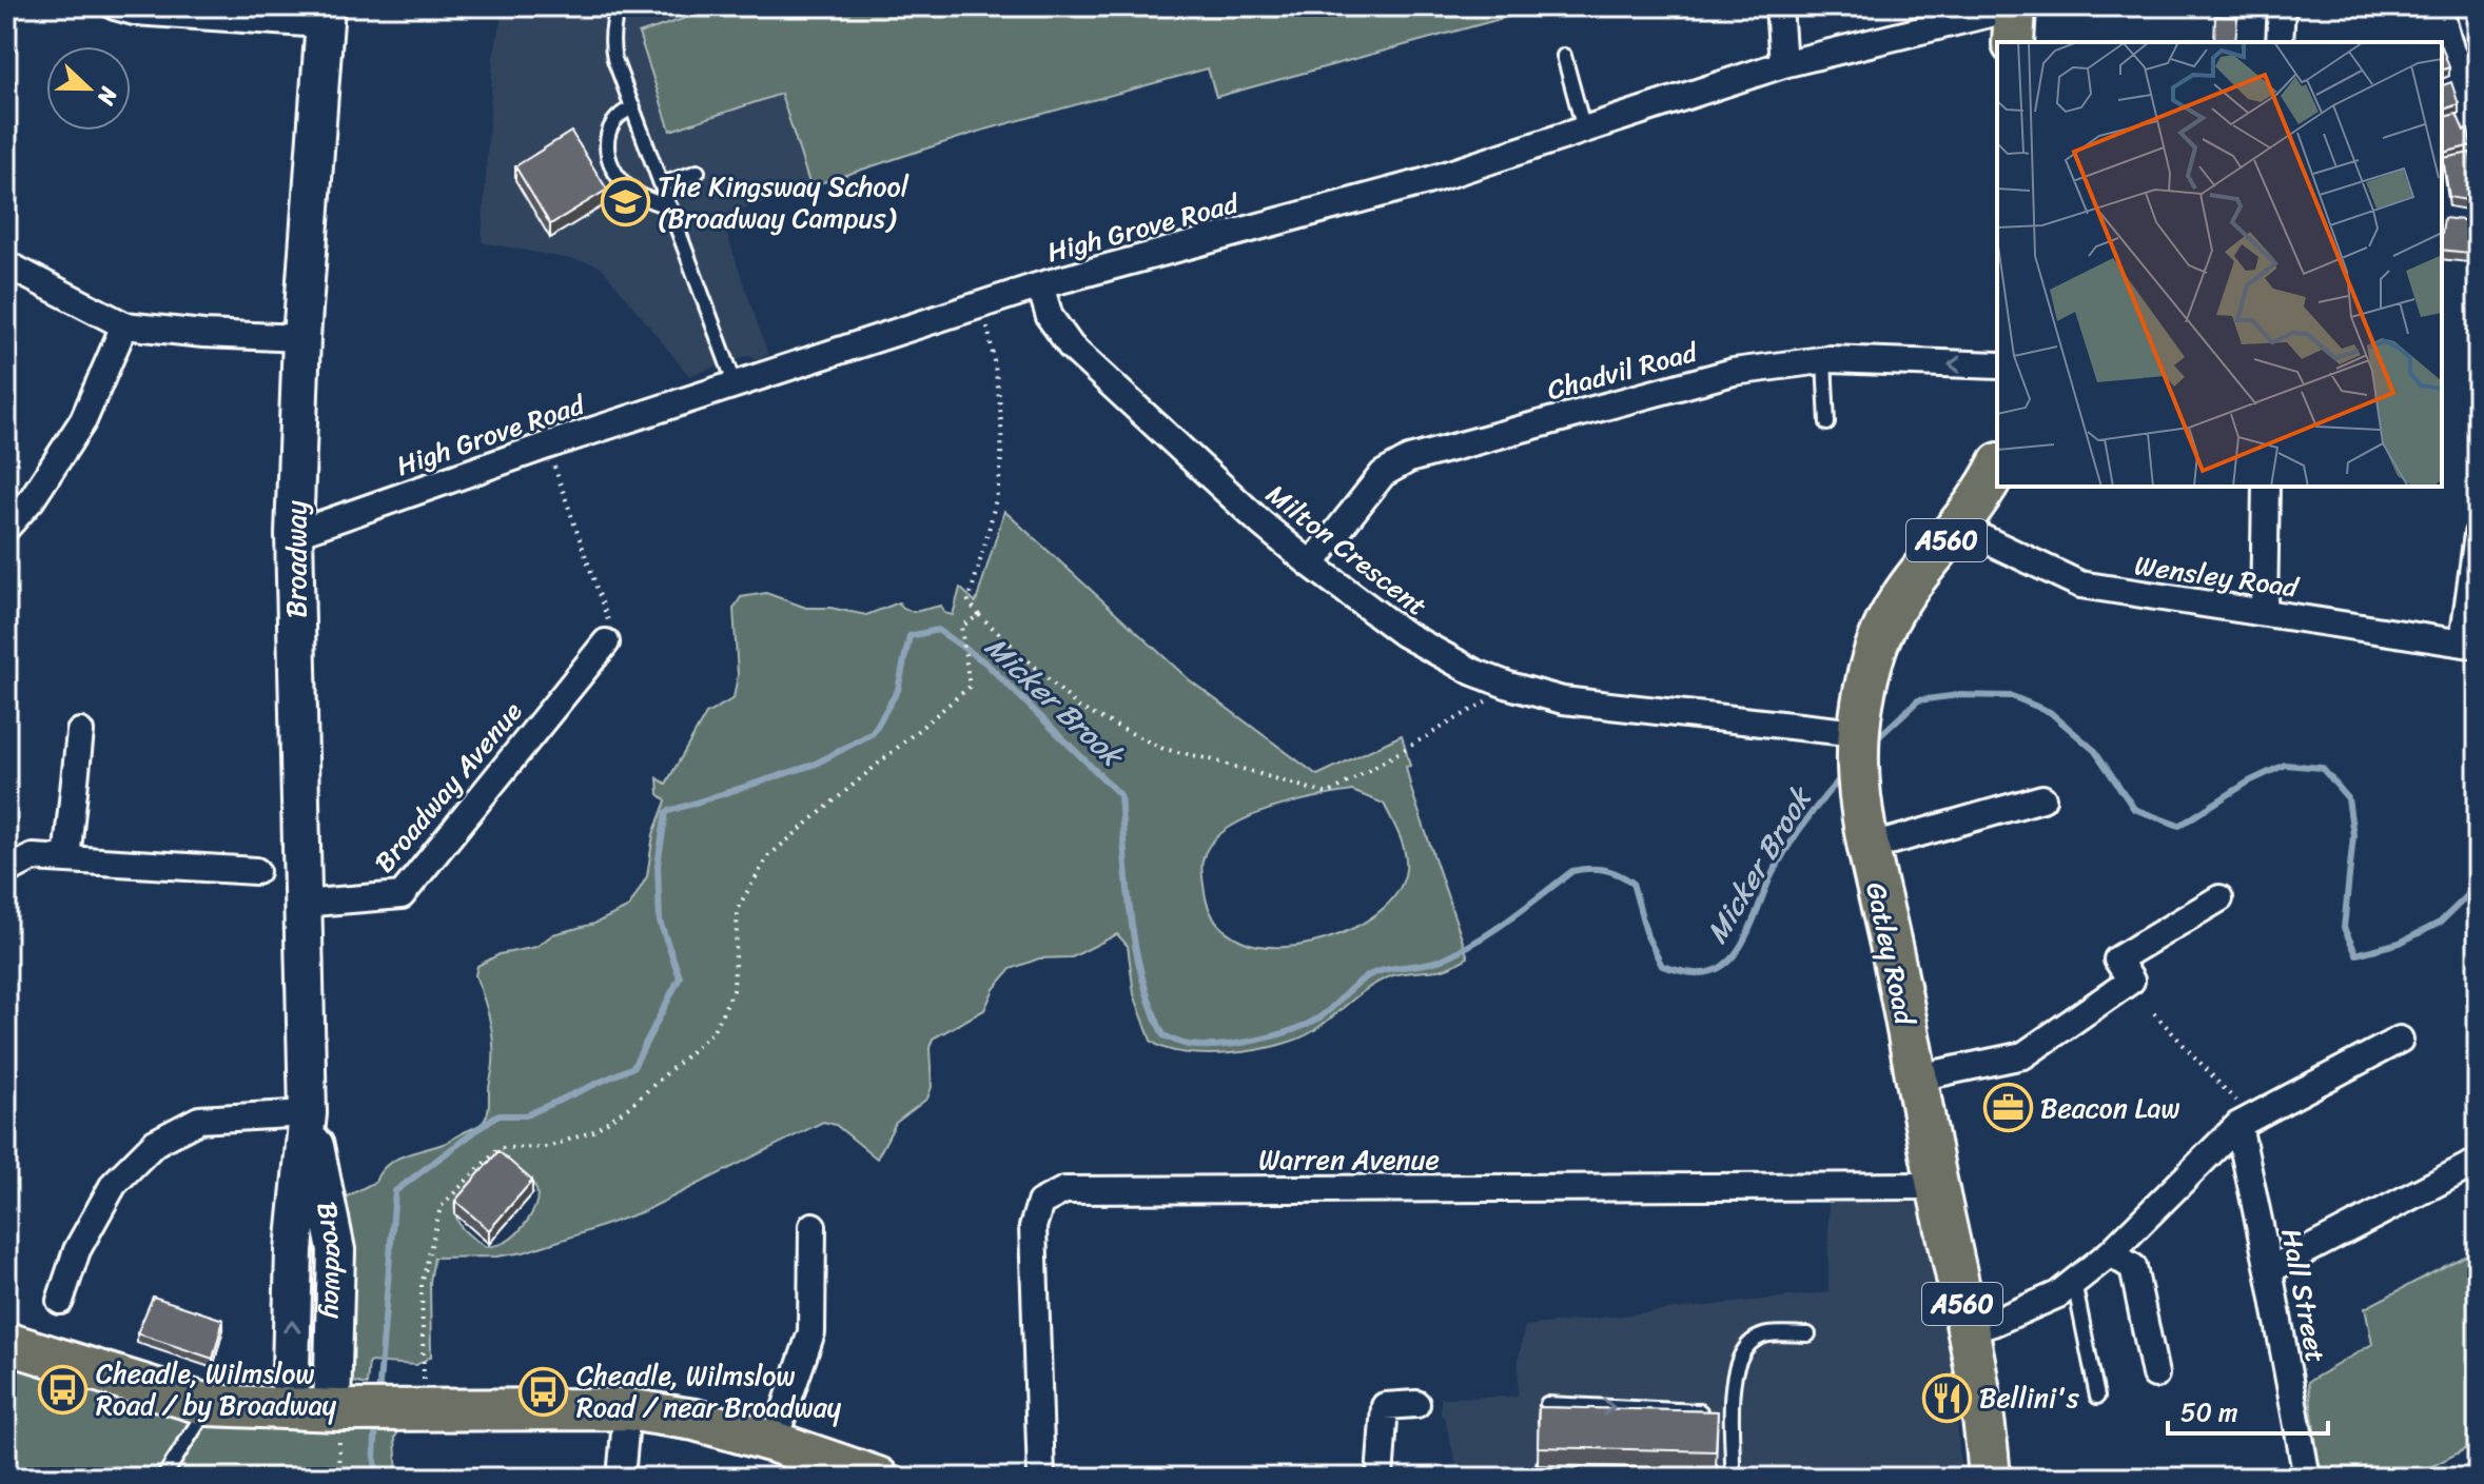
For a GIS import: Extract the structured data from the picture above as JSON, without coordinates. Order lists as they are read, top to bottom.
{
  "streets": {
    "main road": ["A560", "Gatley Road"],
    "street": [
      "High Grove Road",
      "Chadvil Road",
      "Milton Crescent",
      "Broadway",
      "Wensley Road",
      "Broadway Avenue",
      "Warren Avenue",
      "Hall Street"
    ]
  },
  "crossings": [
    ["High Grove Road", "Milton Crescent"],
    ["High Grove Road", "Broadway"],
    ["Chadvil Road", "Milton Crescent"],
    ["Milton Crescent", "Gatley Road"],
    ["Broadway", "Broadway Avenue"],
    ["Wensley Road", "Gatley Road"],
    ["Gatley Road", "Warren Avenue"]
  ],
  "water": ["Micker Brook"],
  "places": {
    "school or university": ["The Kingsway School (Broadway Campus)"],
    "office": ["Beacon Law"],
    "bus stop": ["Cheadle, Wilmslow Road / by Broadway", "Cheadle, Wilmslow Road / near Broadway"],
    "restaurant": ["Bellini's"]
  },
  "scale_bar": "50 m",
  "north": "right"
}
